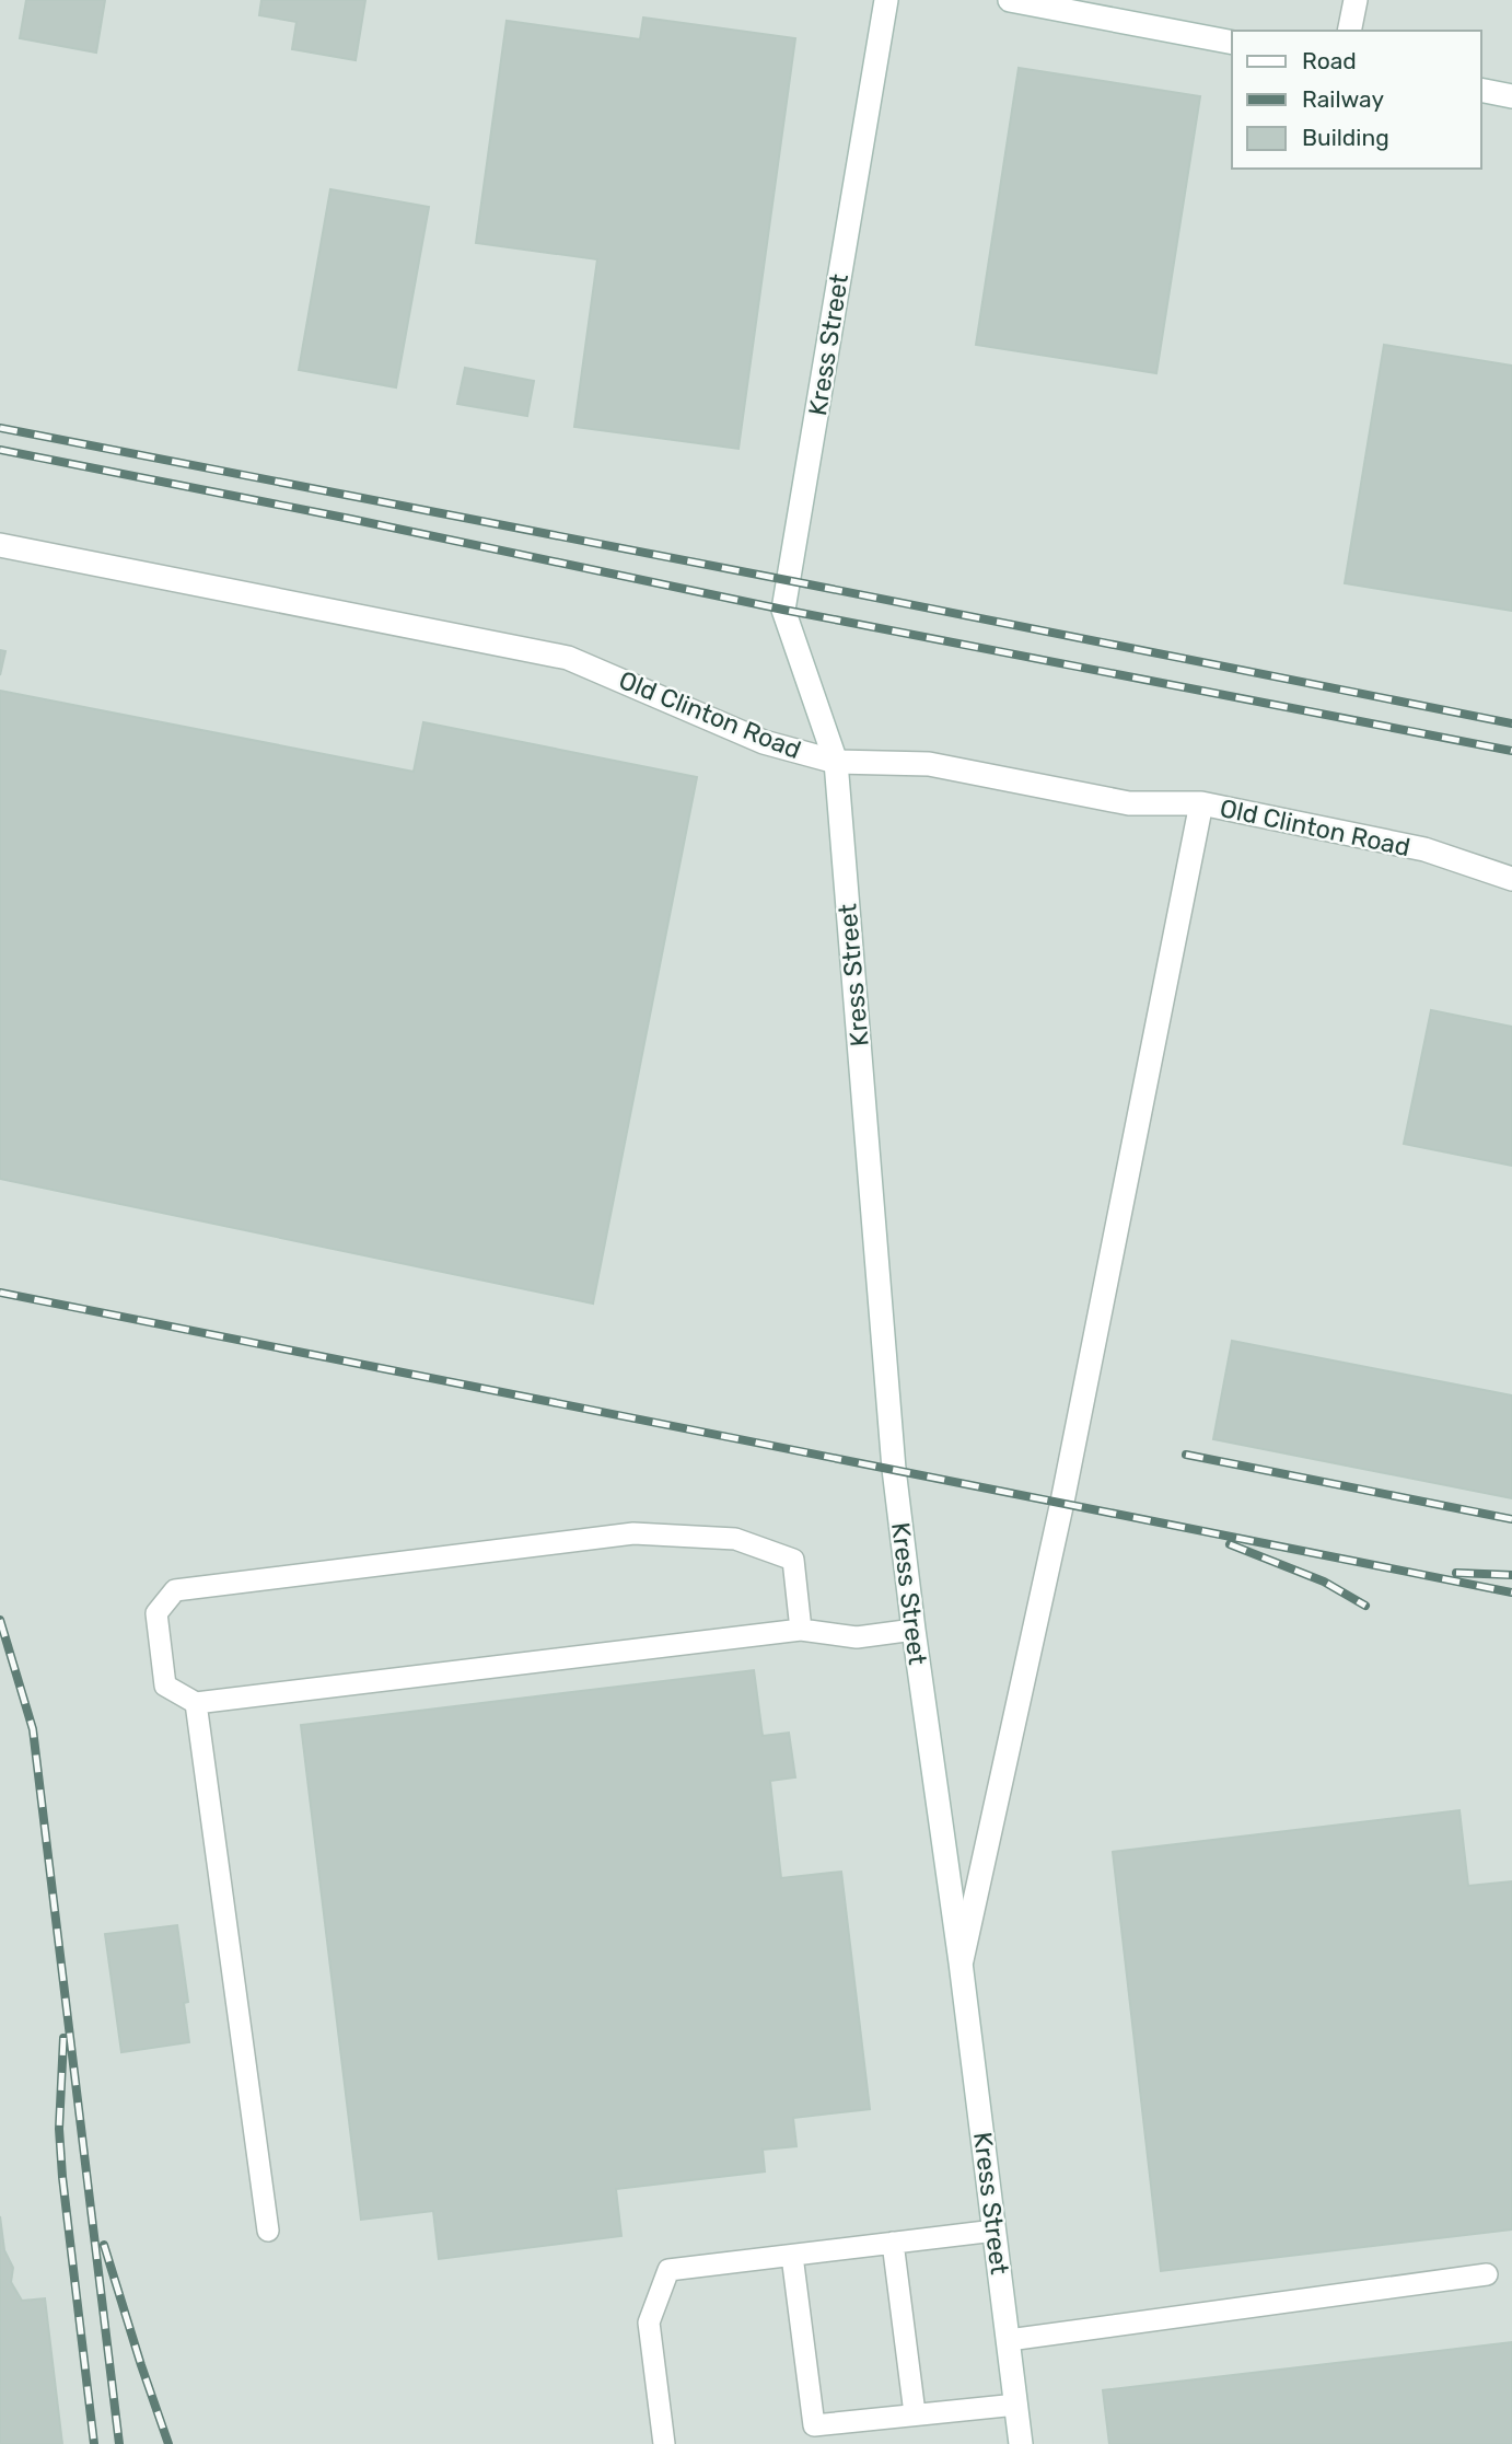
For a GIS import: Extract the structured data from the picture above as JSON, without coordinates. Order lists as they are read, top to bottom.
{
  "streets": {
    "street": ["Kress Street", "Old Clinton Road"]
  },
  "crossings": [
    ["Kress Street", "Old Clinton Road"]
  ],
  "legend": ["Road", "Railway", "Building"]
}
